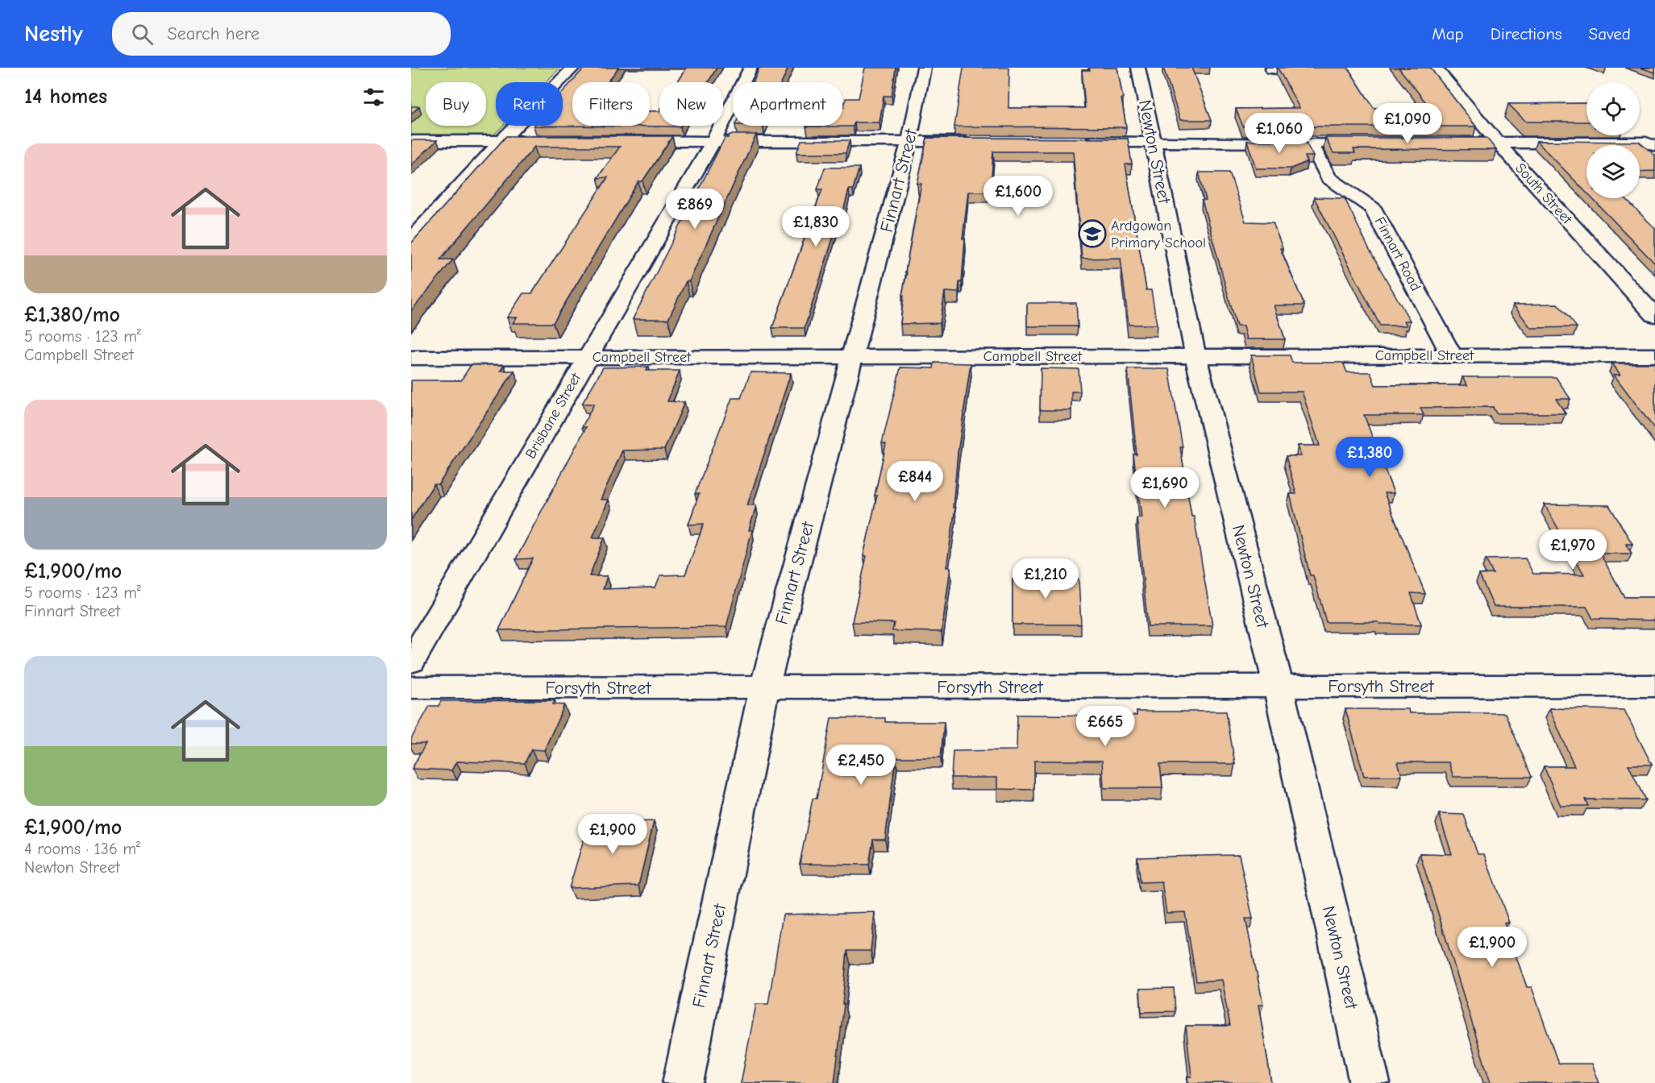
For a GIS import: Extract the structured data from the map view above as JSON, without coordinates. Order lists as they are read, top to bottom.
{
  "streets": {
    "street": [
      "Newton Street",
      "Finnart Street",
      "South Street",
      "Finnart Road",
      "Campbell Street",
      "Brisbane Street",
      "Forsyth Street"
    ]
  },
  "crossings": [
    ["Newton Street", "Campbell Street"],
    ["Newton Street", "Forsyth Street"],
    ["Finnart Street", "Campbell Street"],
    ["Finnart Street", "Forsyth Street"],
    ["Finnart Road", "Campbell Street"],
    ["Campbell Street", "Brisbane Street"]
  ],
  "places": {
    "school or university": ["Ardgowan Primary School"]
  },
  "page": {
    "header": "Nestly",
    "search": "Search here",
    "nav": ["Map", "Directions", "Saved"],
    "heading": "14 homes",
    "chip": [
      "Buy",
      "Rent",
      "Filters",
      "New",
      "Apartment"
    ],
    "price": [
      "£1,090",
      "£1,060",
      "£1,600",
      "£869",
      "£1,830",
      "£1,380",
      "£844",
      "£1,690",
      "£1,970",
      "£1,210",
      "£665",
      "£2,450",
      "£1,900",
      "£1,900"
    ],
    "list": [
      {
        "name": "£1,380/mo",
        "note": "5 rooms · 123 m² · Campbell Street"
      },
      {
        "name": "£1,900/mo",
        "note": "5 rooms · 123 m² · Finnart Street"
      },
      {
        "name": "£1,900/mo",
        "note": "4 rooms · 136 m² · Newton Street"
      }
    ]
  }
}
